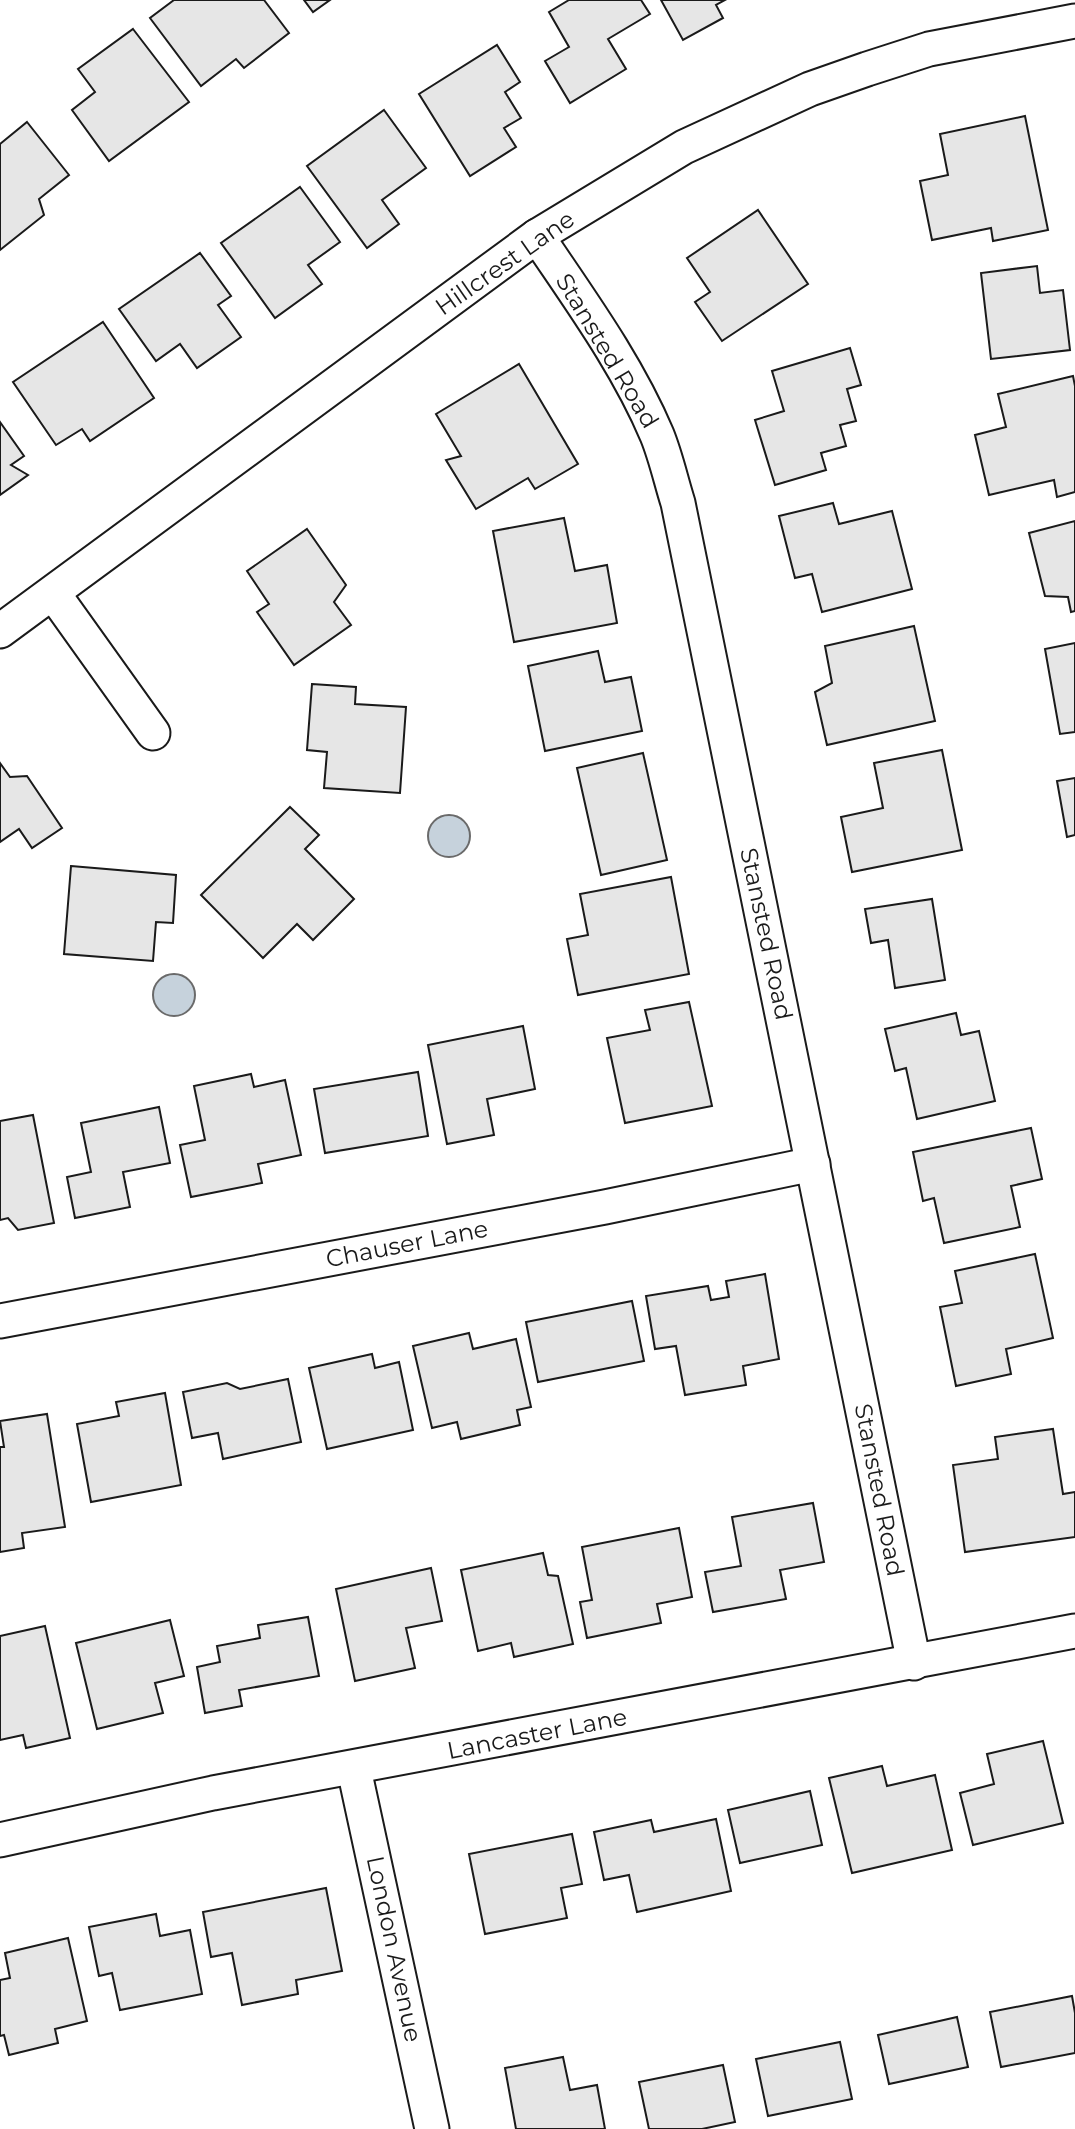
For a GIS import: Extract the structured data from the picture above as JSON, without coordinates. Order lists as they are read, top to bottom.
{
  "streets": {
    "street": [
      "Hillcrest Lane",
      "Stansted Road",
      "Chauser Lane",
      "Lancaster Lane",
      "London Avenue"
    ]
  },
  "crossings": [
    ["Hillcrest Lane", "Stansted Road"],
    ["Stansted Road", "Chauser Lane"],
    ["Stansted Road", "Lancaster Lane"],
    ["Lancaster Lane", "London Avenue"]
  ]
}
